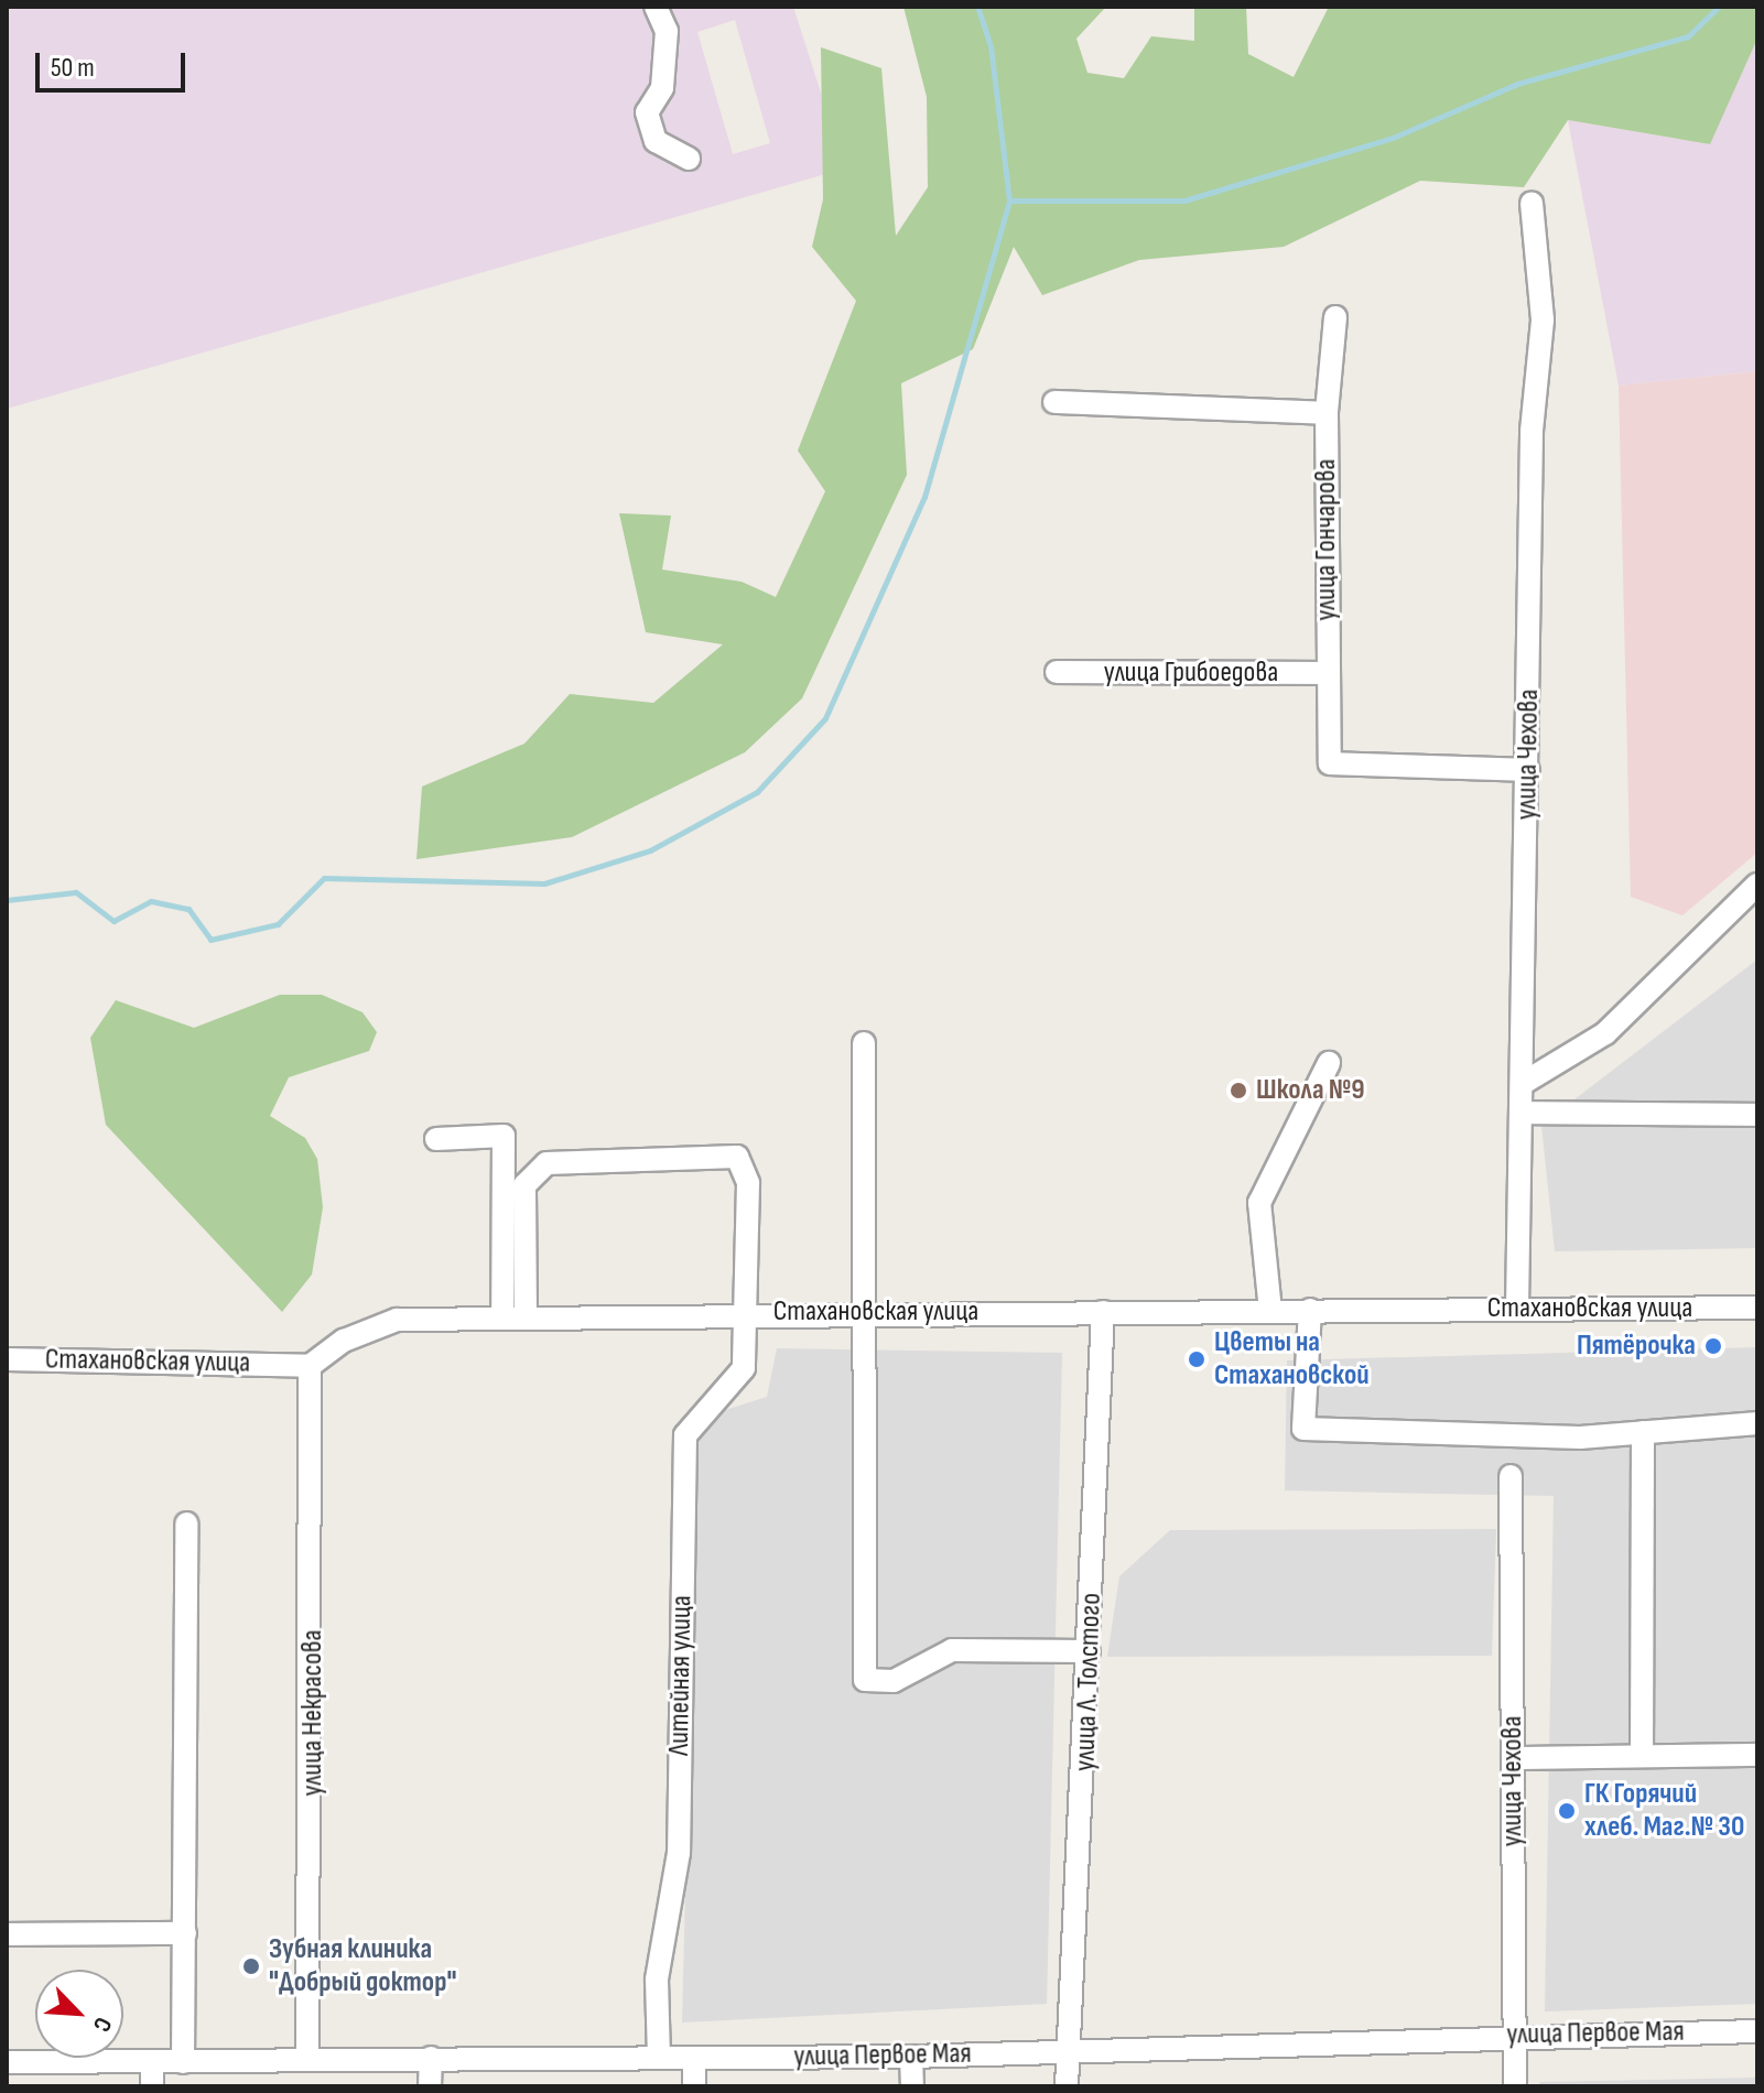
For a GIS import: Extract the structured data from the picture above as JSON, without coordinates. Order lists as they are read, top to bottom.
{
  "streets": {
    "street": [
      "улица Гончарова",
      "улица Грибоедова",
      "улица Чехова",
      "Стахановская улица",
      "Литейная улица",
      "улица Л. Толстого",
      "улица Некрасова",
      "улица Первое Мая"
    ]
  },
  "crossings": [
    ["улица Гончарова", "улица Грибоедова"],
    ["улица Гончарова", "улица Чехова"],
    ["улица Чехова", "Стахановская улица"],
    ["улица Чехова", "улица Первое Мая"],
    ["Стахановская улица", "Литейная улица"],
    ["Стахановская улица", "улица Л. Толстого"],
    ["Стахановская улица", "улица Некрасова"],
    ["Литейная улица", "улица Первое Мая"],
    ["улица Л. Толстого", "улица Первое Мая"],
    ["улица Некрасова", "улица Первое Мая"]
  ],
  "places": [
    "Школа №9",
    "Пятёрочка",
    "Цветы на Стахановской",
    "ГК Горячий хлеб. Маг.№ 30",
    "Зубная клиника \"Добрый доктор\""
  ],
  "scale_bar": "50 m",
  "north": "bottom right"
}
